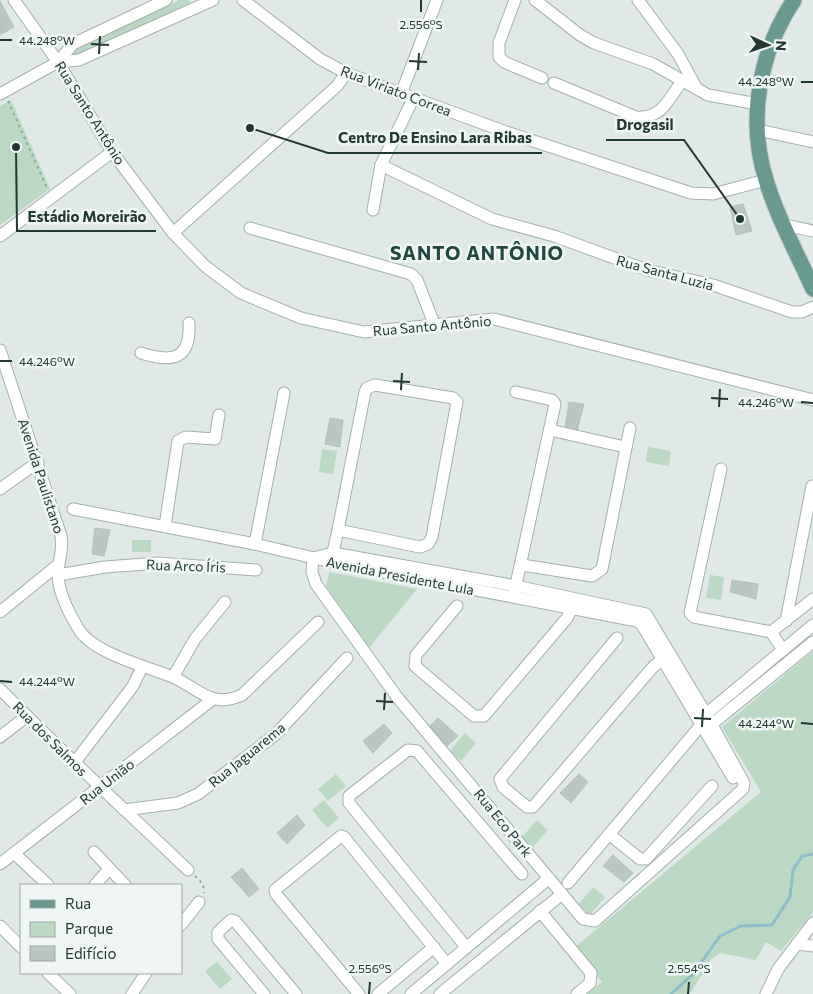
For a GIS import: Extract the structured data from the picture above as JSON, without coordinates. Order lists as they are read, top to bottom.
{
  "streets": {
    "street": [
      "Rua Viriato Correa",
      "Rua Santo Antônio",
      "Rua Santa Luzia",
      "Avenida Paulistano",
      "Rua Arco Íris",
      "Avenida Presidente Lula",
      "Rua dos Salmos",
      "Rua Jaguarema",
      "Rua União",
      "Rua Eco Park"
    ]
  },
  "crossings": [
    ["Avenida Paulistano", "Rua Arco Íris"],
    ["Avenida Paulistano", "Rua União"],
    ["Avenida Presidente Lula", "Rua Eco Park"],
    ["Rua dos Salmos", "Rua Jaguarema"],
    ["Rua dos Salmos", "Rua União"]
  ],
  "districts": ["SANTO ANTÔNIO"],
  "places": ["Centro De Ensino Lara Ribas", "Estádio Moreirão", "Drogasil"],
  "legend": ["Rua", "Parque", "Edifício"],
  "north": "right",
  "coordinates": [
    "2.556°S",
    "44.248°W",
    "44.246°W",
    "44.244°W",
    "2.554°S"
  ]
}
